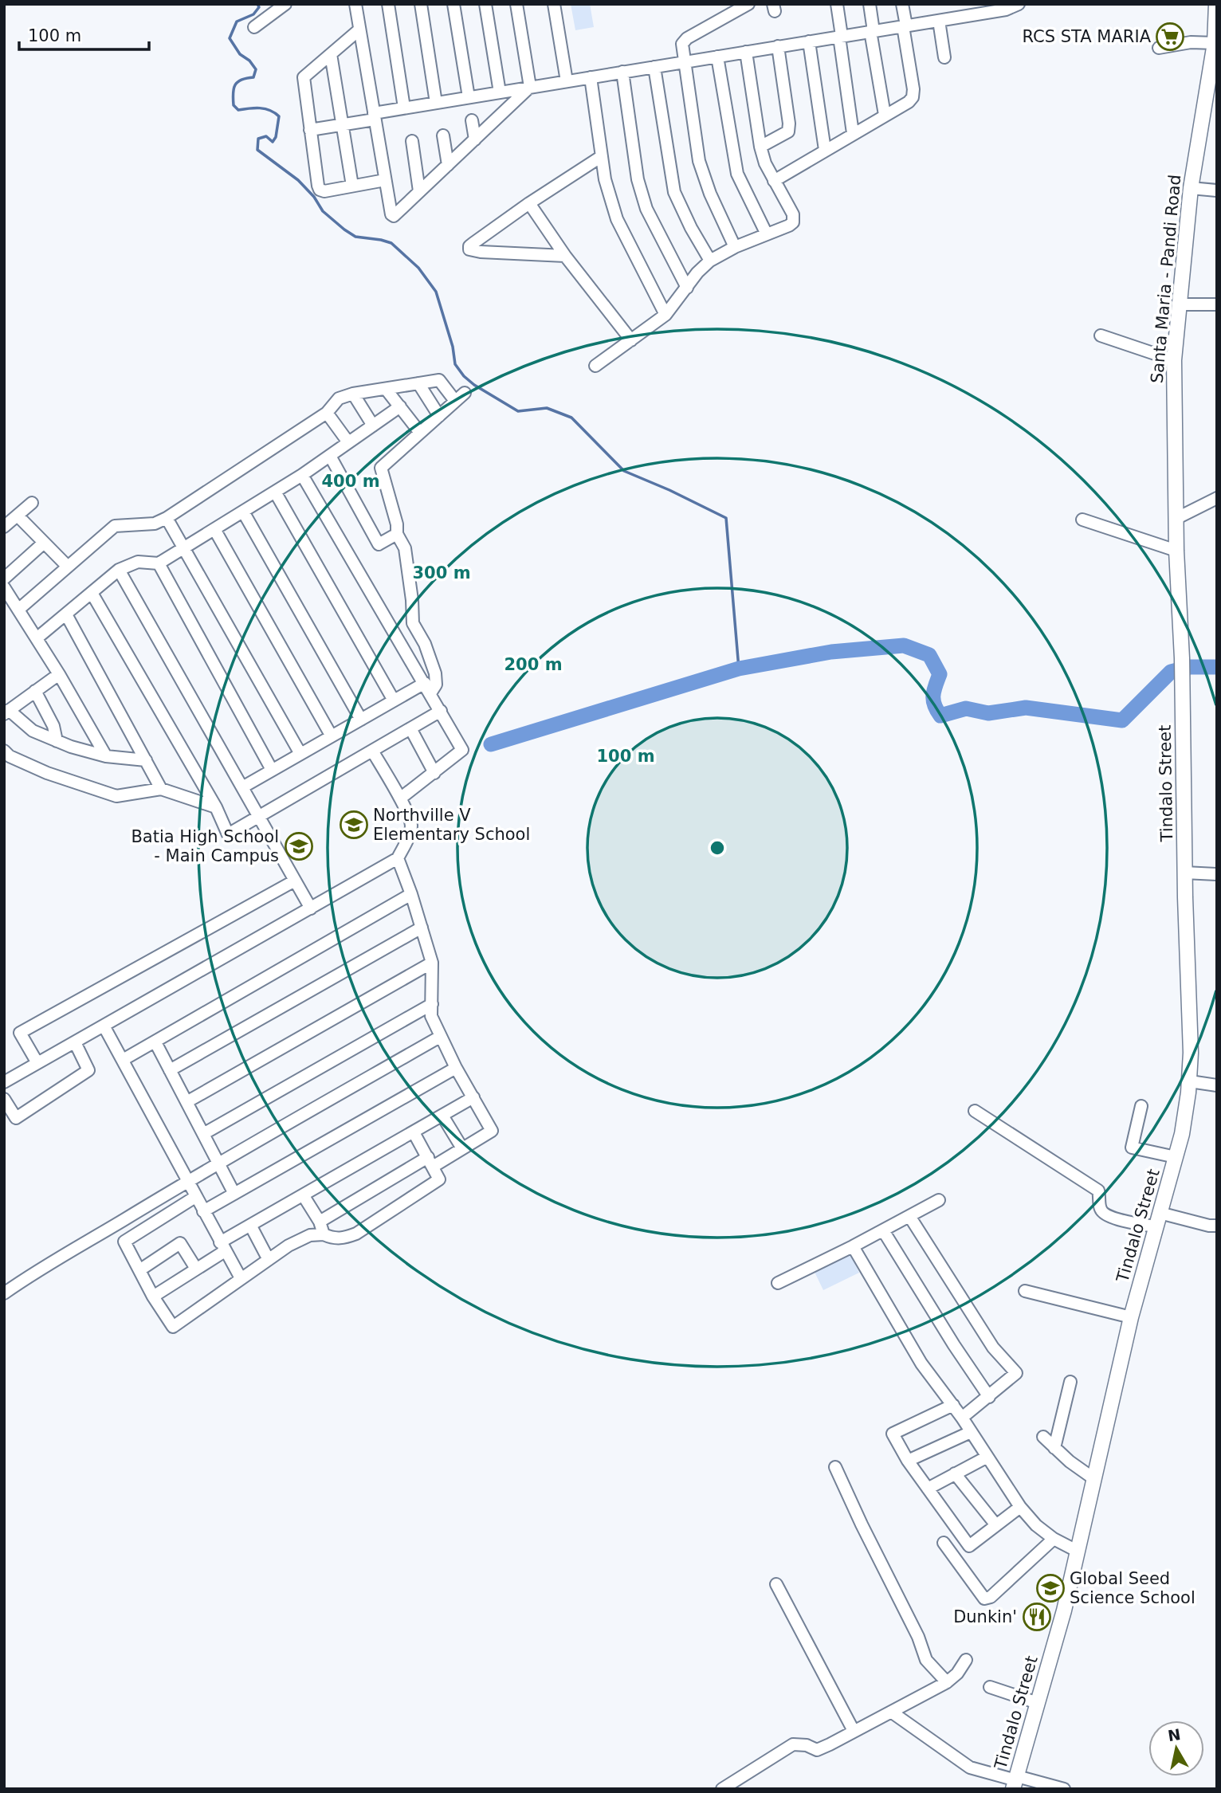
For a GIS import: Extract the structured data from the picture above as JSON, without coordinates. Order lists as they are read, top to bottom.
{
  "streets": {
    "main road": ["Santa Maria - Pandi Road", "Tindalo Street"]
  },
  "crossings": [
    ["Santa Maria - Pandi Road", "Tindalo Street"]
  ],
  "places": {
    "supermarket": ["RCS STA MARIA"],
    "school or university": ["Northville V Elementary School", "Batia High School - Main Campus", "Global Seed Science School"],
    "restaurant": ["Dunkin'"]
  },
  "scale_bar": "100 m",
  "north": "top",
  "rings": [
    "400 m",
    "300 m",
    "200 m",
    "100 m"
  ]
}
